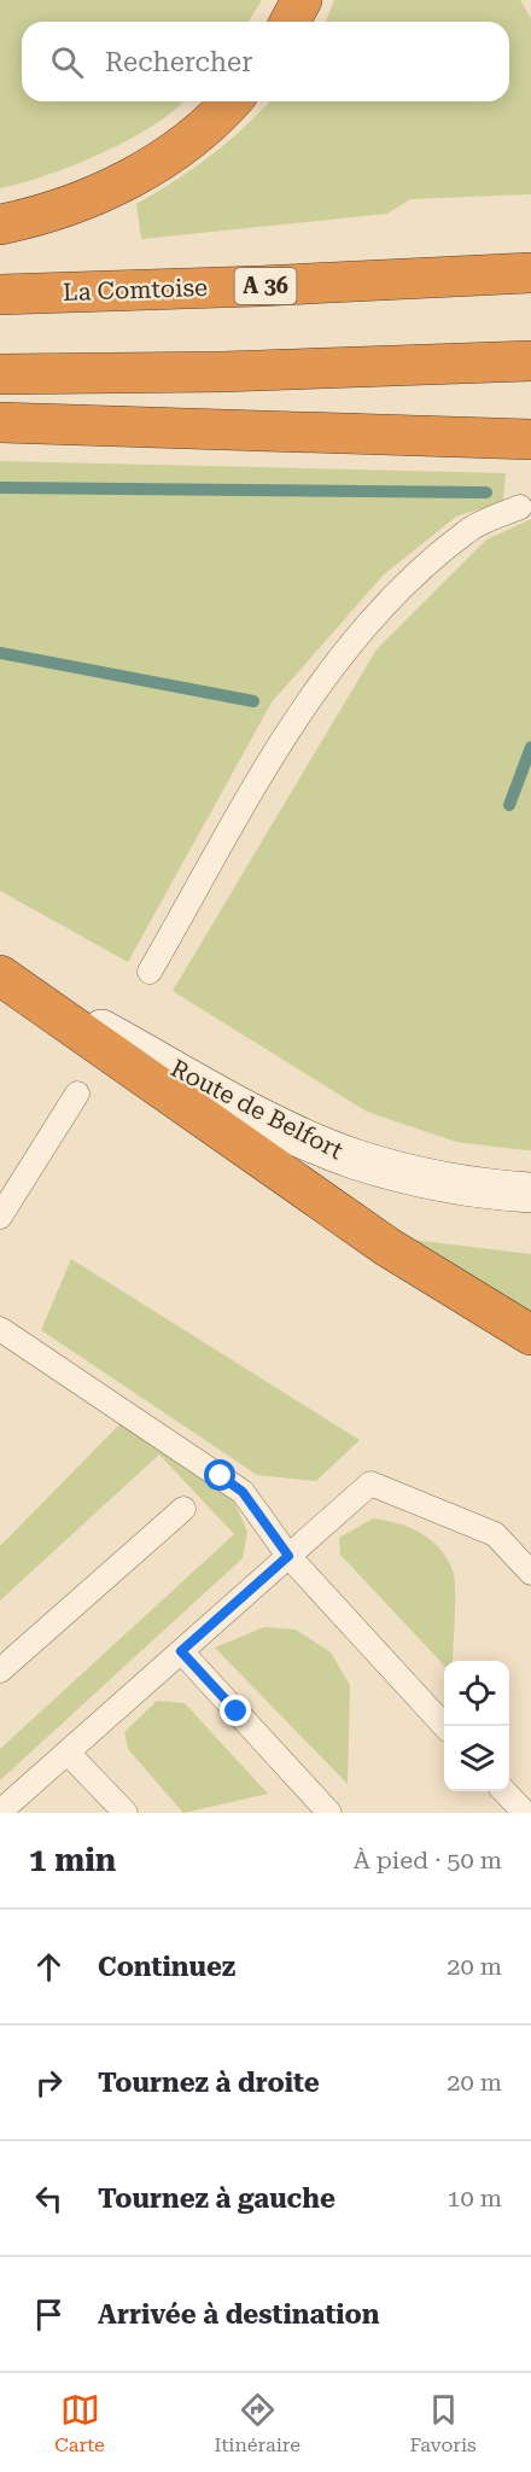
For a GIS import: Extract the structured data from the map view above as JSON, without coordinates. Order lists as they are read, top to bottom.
{
  "streets": {
    "highway": ["A 36", "La Comtoise"],
    "main road": ["Route de Belfort"]
  },
  "page": {
    "search": "Rechercher",
    "heading": ["1 min", "À pied · 50 m"],
    "list": [
      ["Continuez", "20 m"],
      ["Tournez à droite", "20 m"],
      ["Tournez à gauche", "10 m"],
      "Arrivée à destination"
    ],
    "nav": ["Carte", "Itinéraire", "Favoris"]
  }
}
